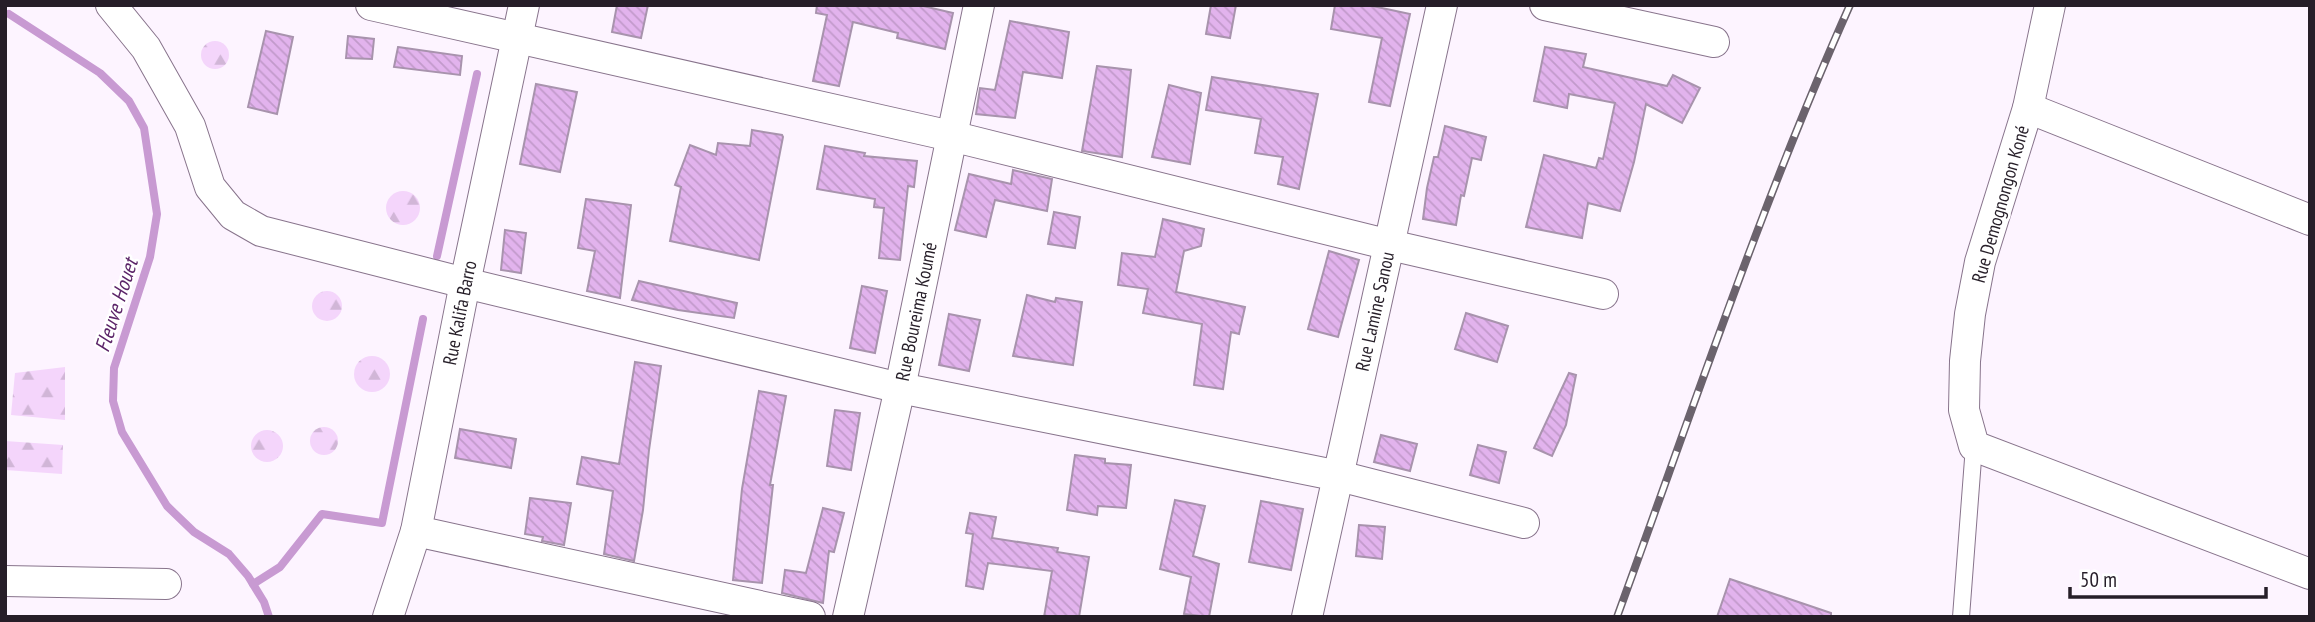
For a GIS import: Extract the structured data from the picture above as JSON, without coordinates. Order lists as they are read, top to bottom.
{
  "streets": {
    "street": [
      "Rue Demognongon Koné",
      "Rue Boureima Koumé",
      "Rue Lamine Sanou",
      "Rue Kalifa Barro"
    ]
  },
  "water": ["Fleuve Houet"],
  "scale_bar": "50 m"
}
